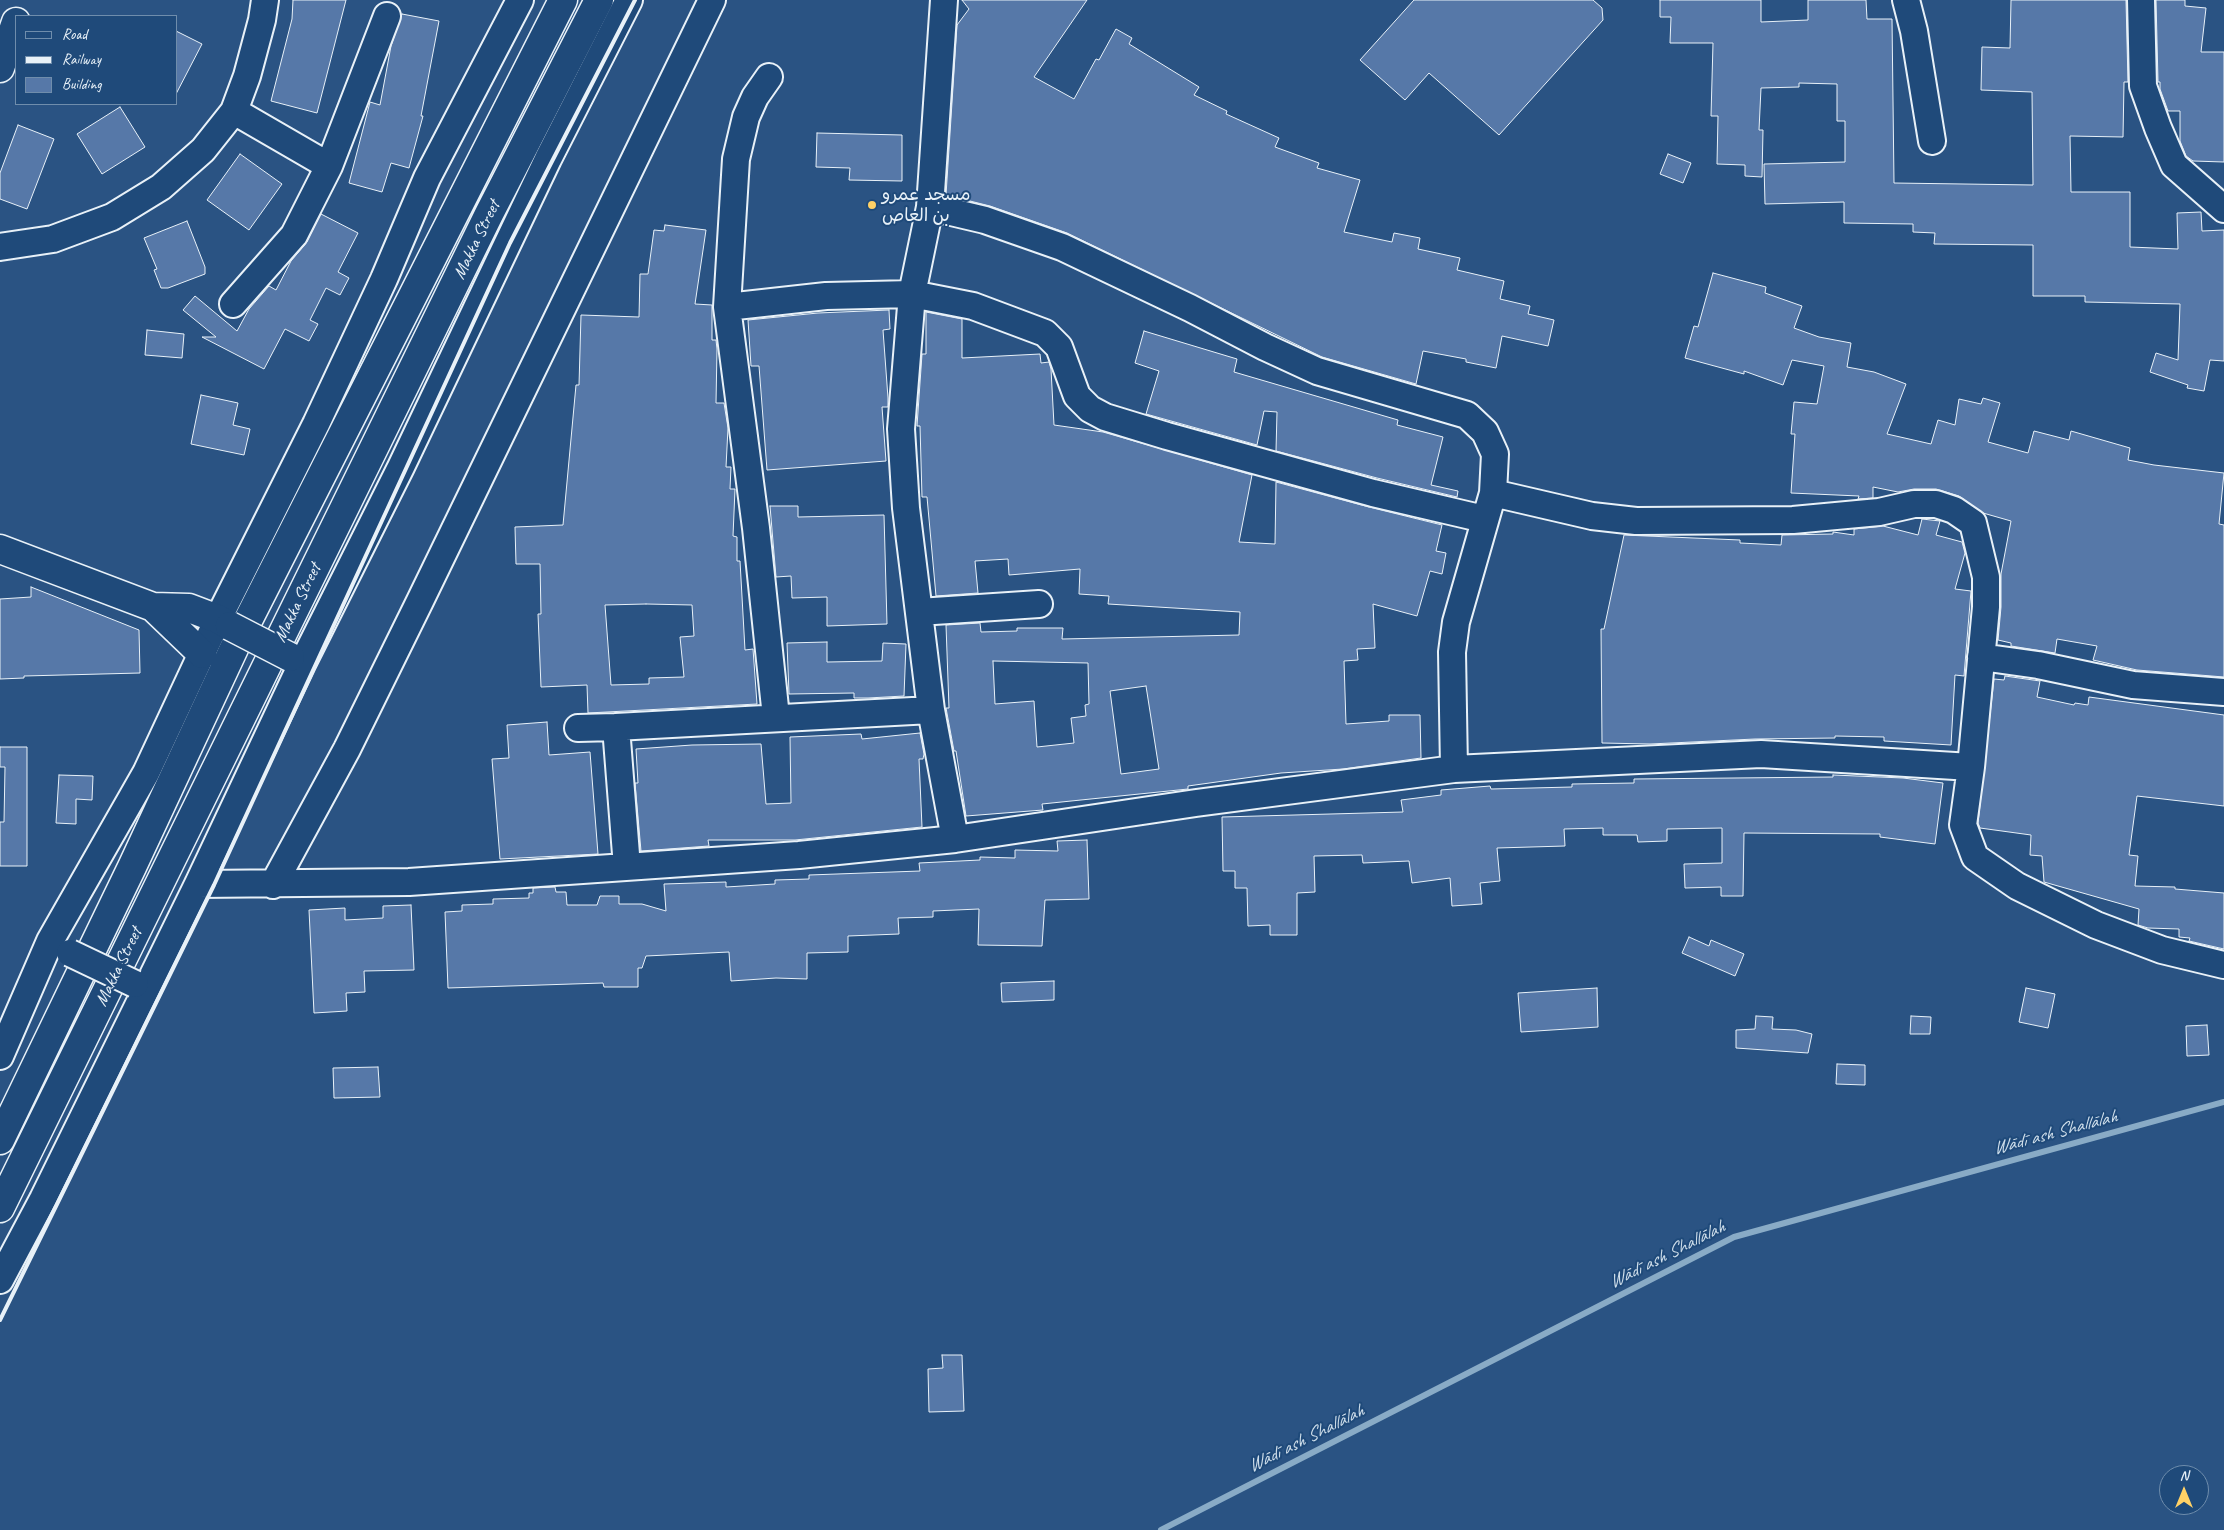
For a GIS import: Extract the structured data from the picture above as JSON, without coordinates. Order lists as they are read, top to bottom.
{
  "streets": {
    "main road": ["Makka Street"]
  },
  "water": ["Wādī ash Shallālah"],
  "places": ["مسجد عمرو بن العاص"],
  "legend": ["Road", "Railway", "Building"],
  "north": "top"
}
